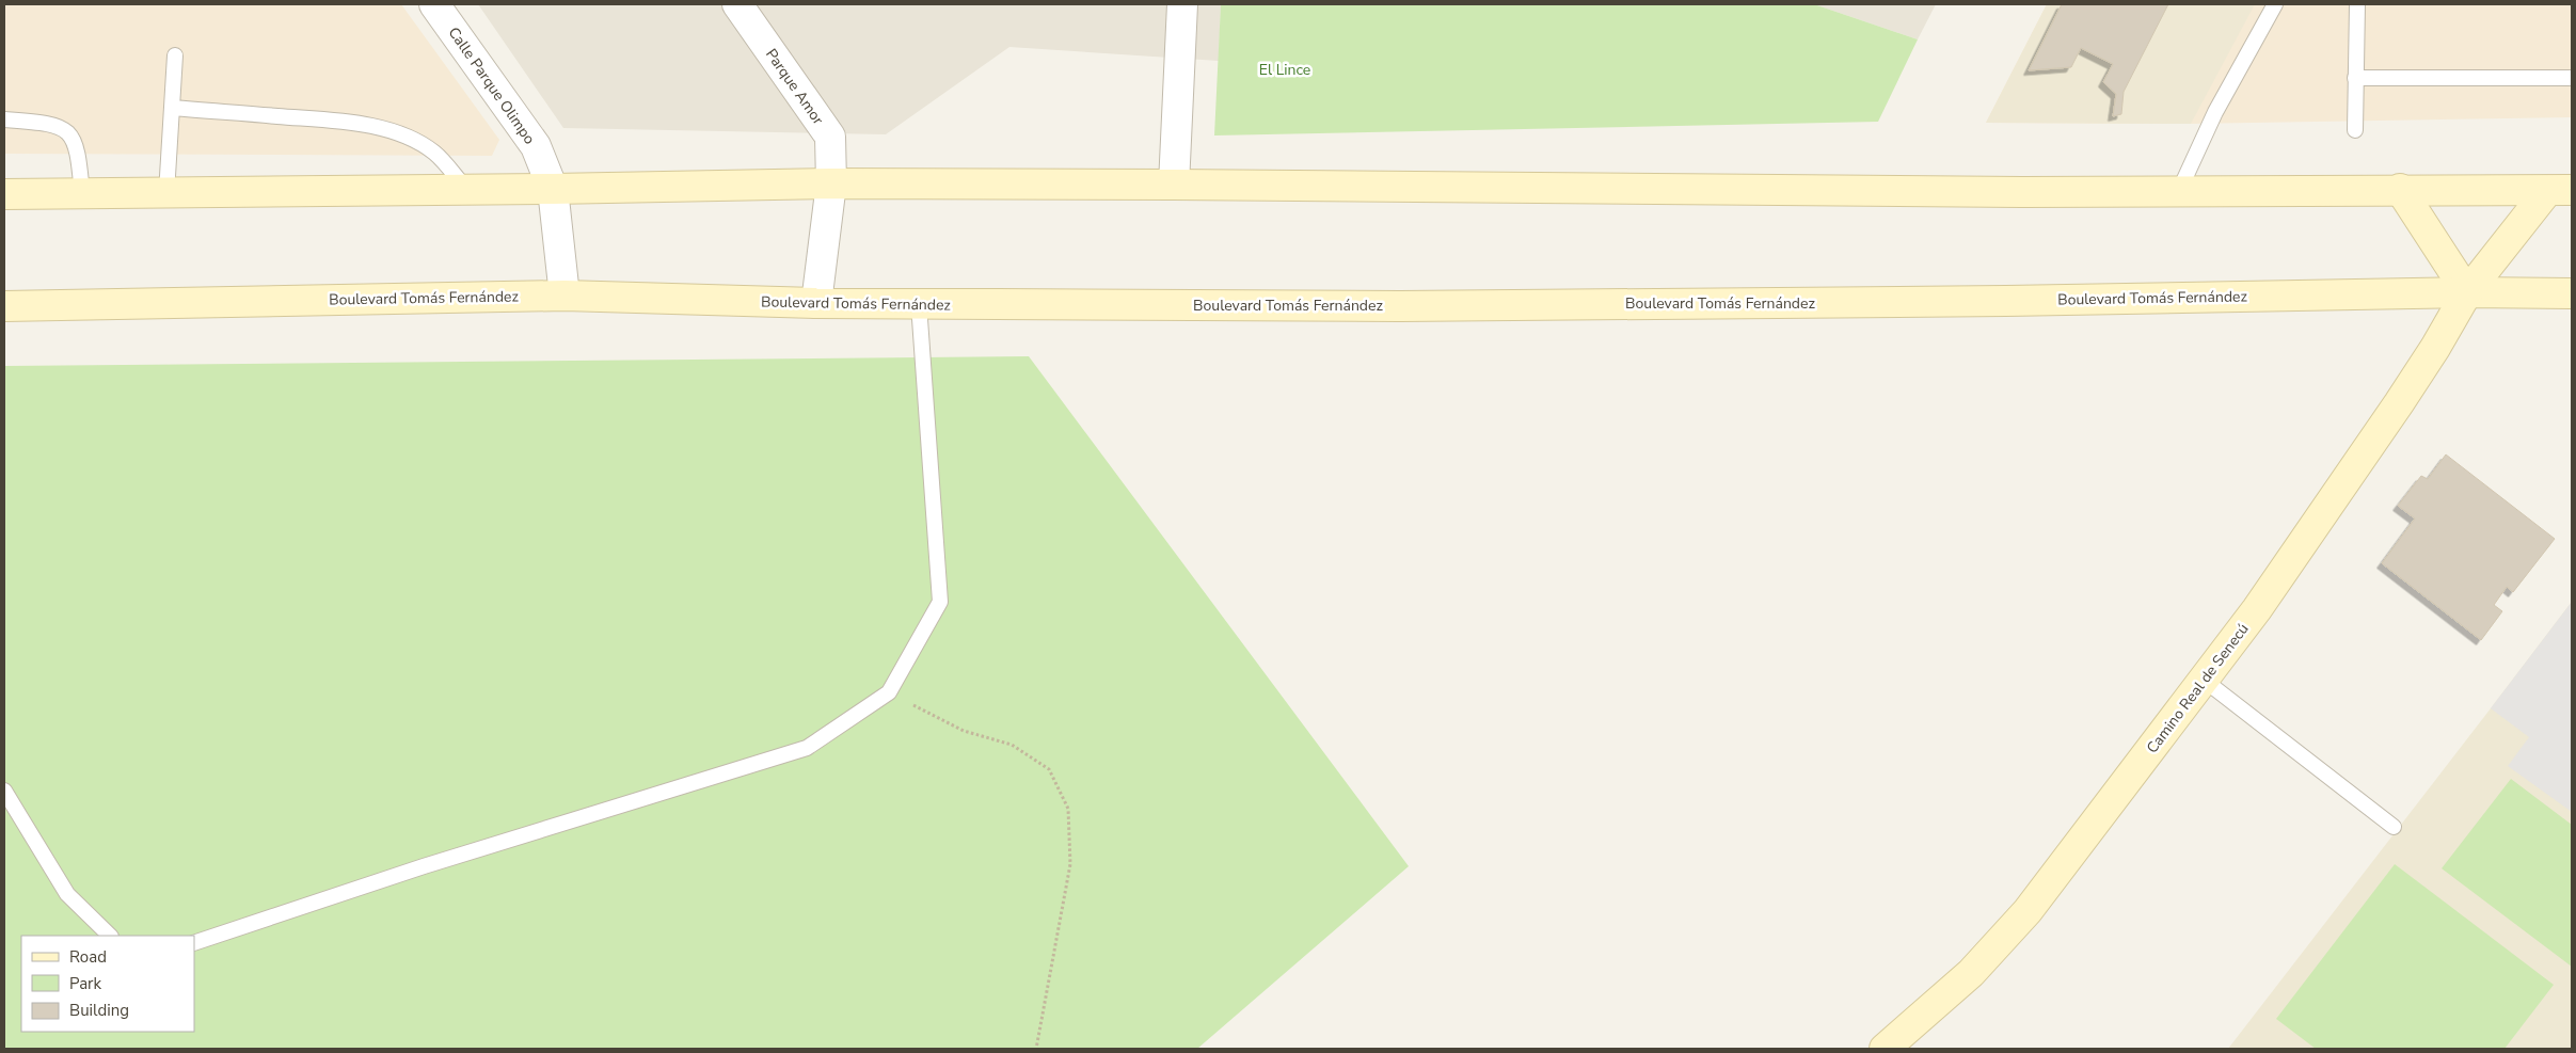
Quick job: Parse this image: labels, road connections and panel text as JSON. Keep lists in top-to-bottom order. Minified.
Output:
{"streets":{"main road":["Boulevard Tomás Fernández","Camino Real de Senecú"],"street":["Calle Parque Olimpo","Parque Amor"]},"crossings":[["Calle Parque Olimpo","Boulevard Tomás Fernández"],["Parque Amor","Boulevard Tomás Fernández"],["Boulevard Tomás Fernández","Camino Real de Senecú"]],"parks":["El Lince"],"legend":["Road","Park","Building"]}
